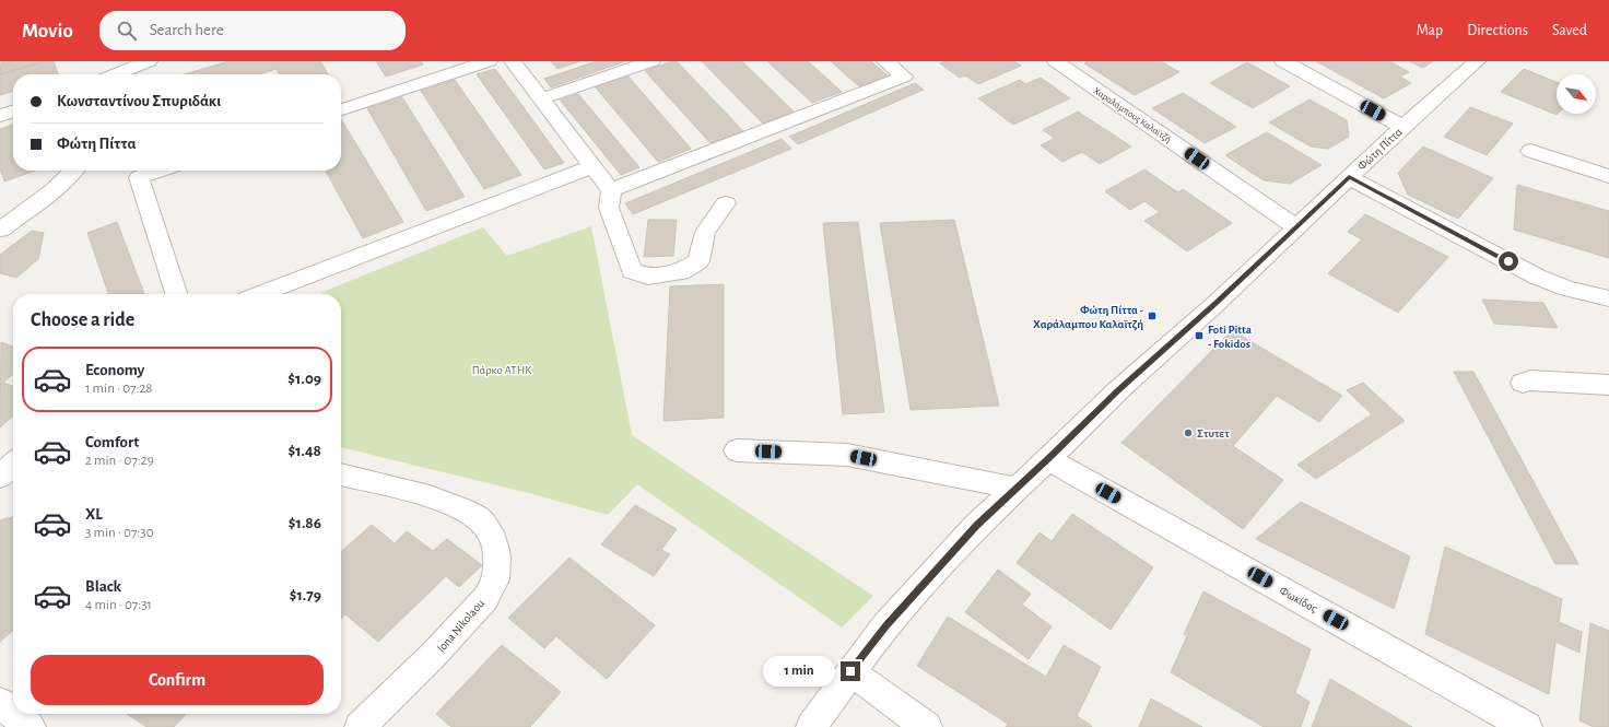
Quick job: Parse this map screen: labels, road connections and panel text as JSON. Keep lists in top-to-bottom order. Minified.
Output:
{"streets":{"street":["Χαραλάμπους Καλαϊτζή","Φώτη Πίττα","Φωκίδος","Iona Nikolaou"]},"crossings":[["Χαραλάμπους Καλαϊτζή","Φώτη Πίττα"],["Φώτη Πίττα","Φωκίδος"]],"parks":["Πάρκο ΑΤΗΚ"],"places":{"transit":["Φώτη Πίττα - Χαράλαμπου Καλαϊτζή","Foti Pitta - Fokidos"],"other":["Στυτετ"]},"north":"bottom right","page":{"header":"Movio","search":"Search here","nav":["Map","Directions","Saved"],"banner":["Κωνσταντίνου Σπυριδάκι","Φώτη Πίττα"],"heading":"Choose a ride","list":[{"name":"Economy","note":"1 min · 07:28","value":"$1.09"},{"name":"Comfort","note":"2 min · 07:29","value":"$1.48"},{"name":"XL","note":"3 min · 07:30","value":"$1.86"},{"name":"Black","note":"4 min · 07:31","value":"$1.79"}],"buttons":"Confirm","bubble":"1 min"}}
